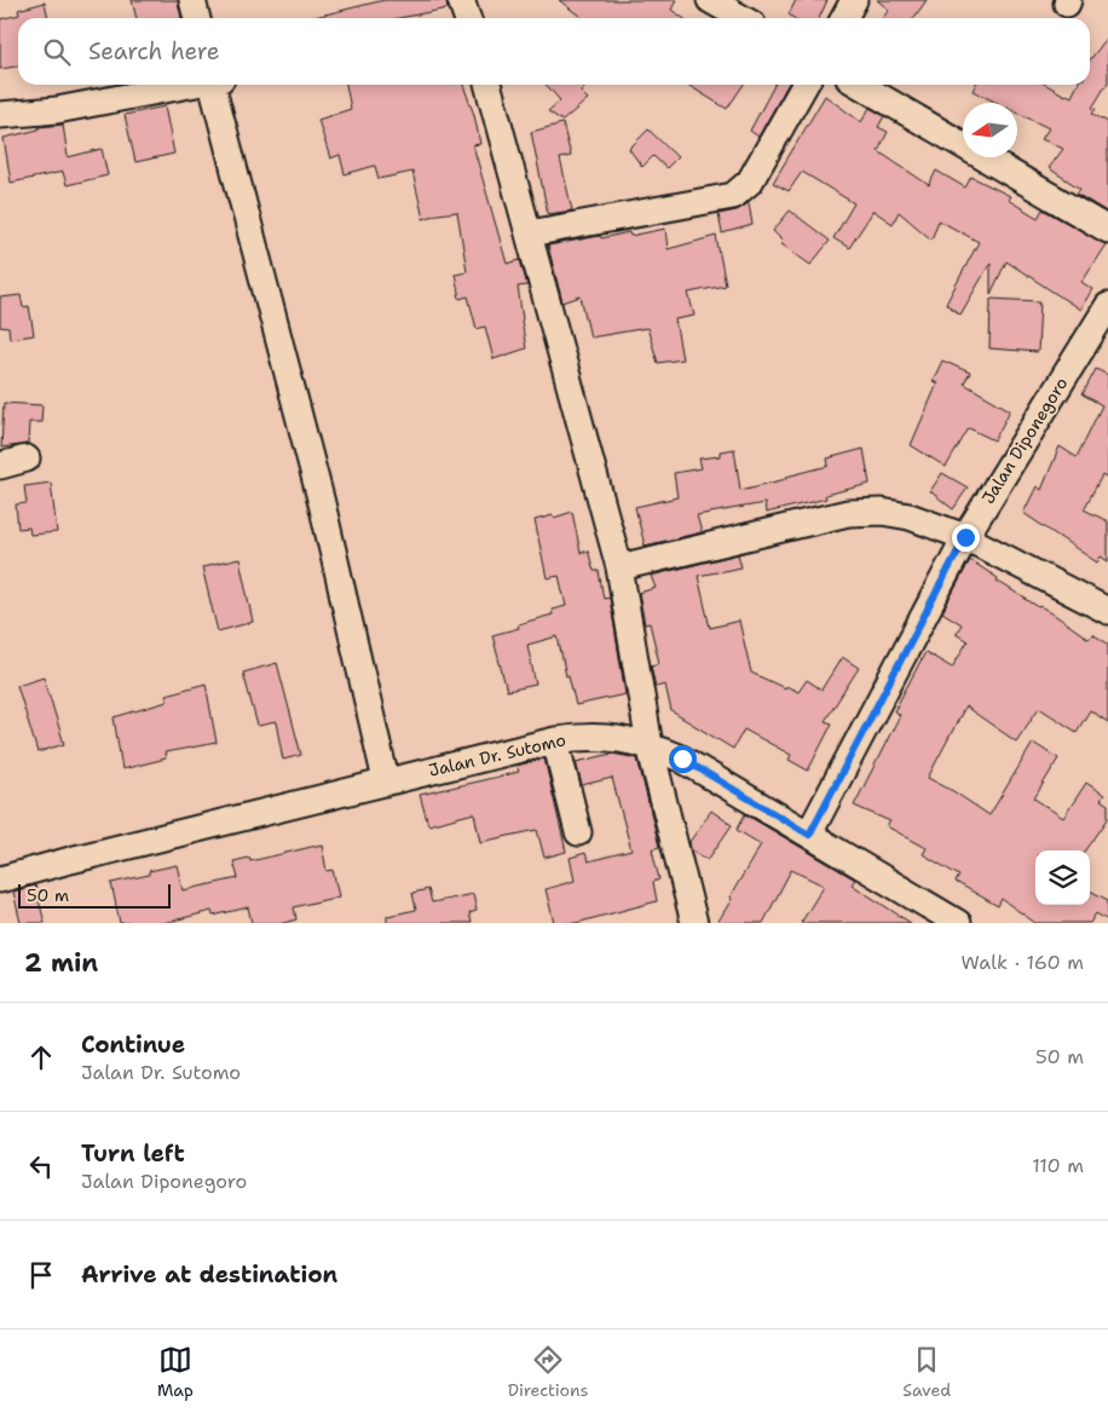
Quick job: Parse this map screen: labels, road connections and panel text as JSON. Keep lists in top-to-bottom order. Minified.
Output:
{"streets":{"street":["Jalan Diponegoro","Jalan Dr. Sutomo"]},"crossings":[["Jalan Diponegoro","Jalan Dr. Sutomo"]],"scale_bar":"50 m","north":"left","page":{"search":"Search here","scale":"50 m","heading":["2 min","Walk · 160 m"],"list":[["Continue","Jalan Dr. Sutomo","50 m"],["Turn left","Jalan Diponegoro","110 m"],"Arrive at destination"],"nav":["Map","Directions","Saved"]}}
